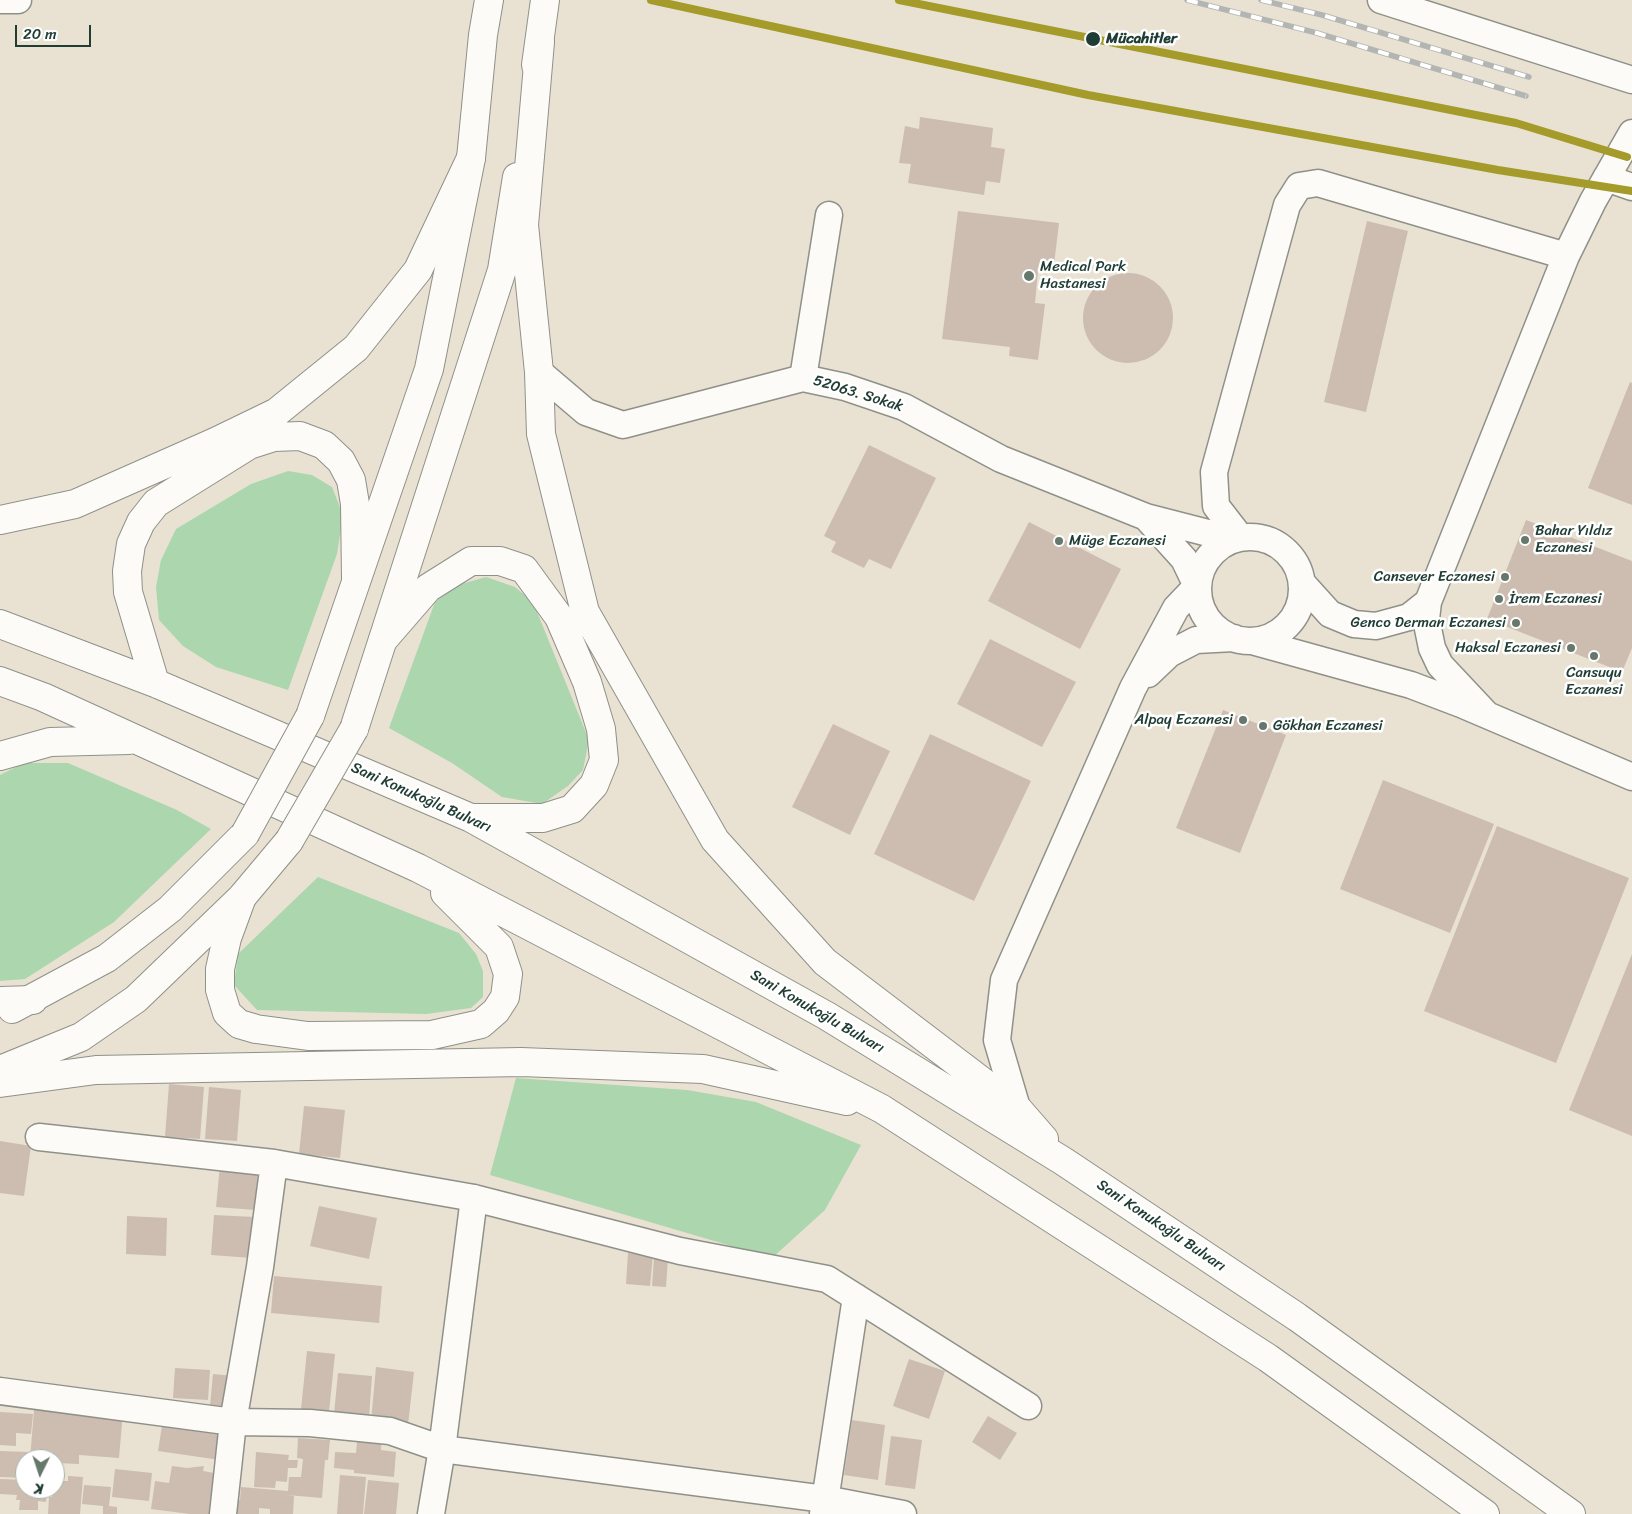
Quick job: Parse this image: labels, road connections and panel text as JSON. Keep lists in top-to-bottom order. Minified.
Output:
{"streets":{"main road":["Sani Konukoğlu Bulvarı"],"street":["52063. Sokak"]},"places":["Mücahitler","Medical Park Hastanesi","Bahar Yıldız Eczanesi","Müge Eczanesi","Cansever Eczanesi","İrem Eczanesi","Genco Derman Eczanesi","Haksal Eczanesi","Cansuyu Eczanesi","Alpay Eczanesi","Gökhan Eczanesi"],"scale_bar":"20 m","north":"bottom"}
